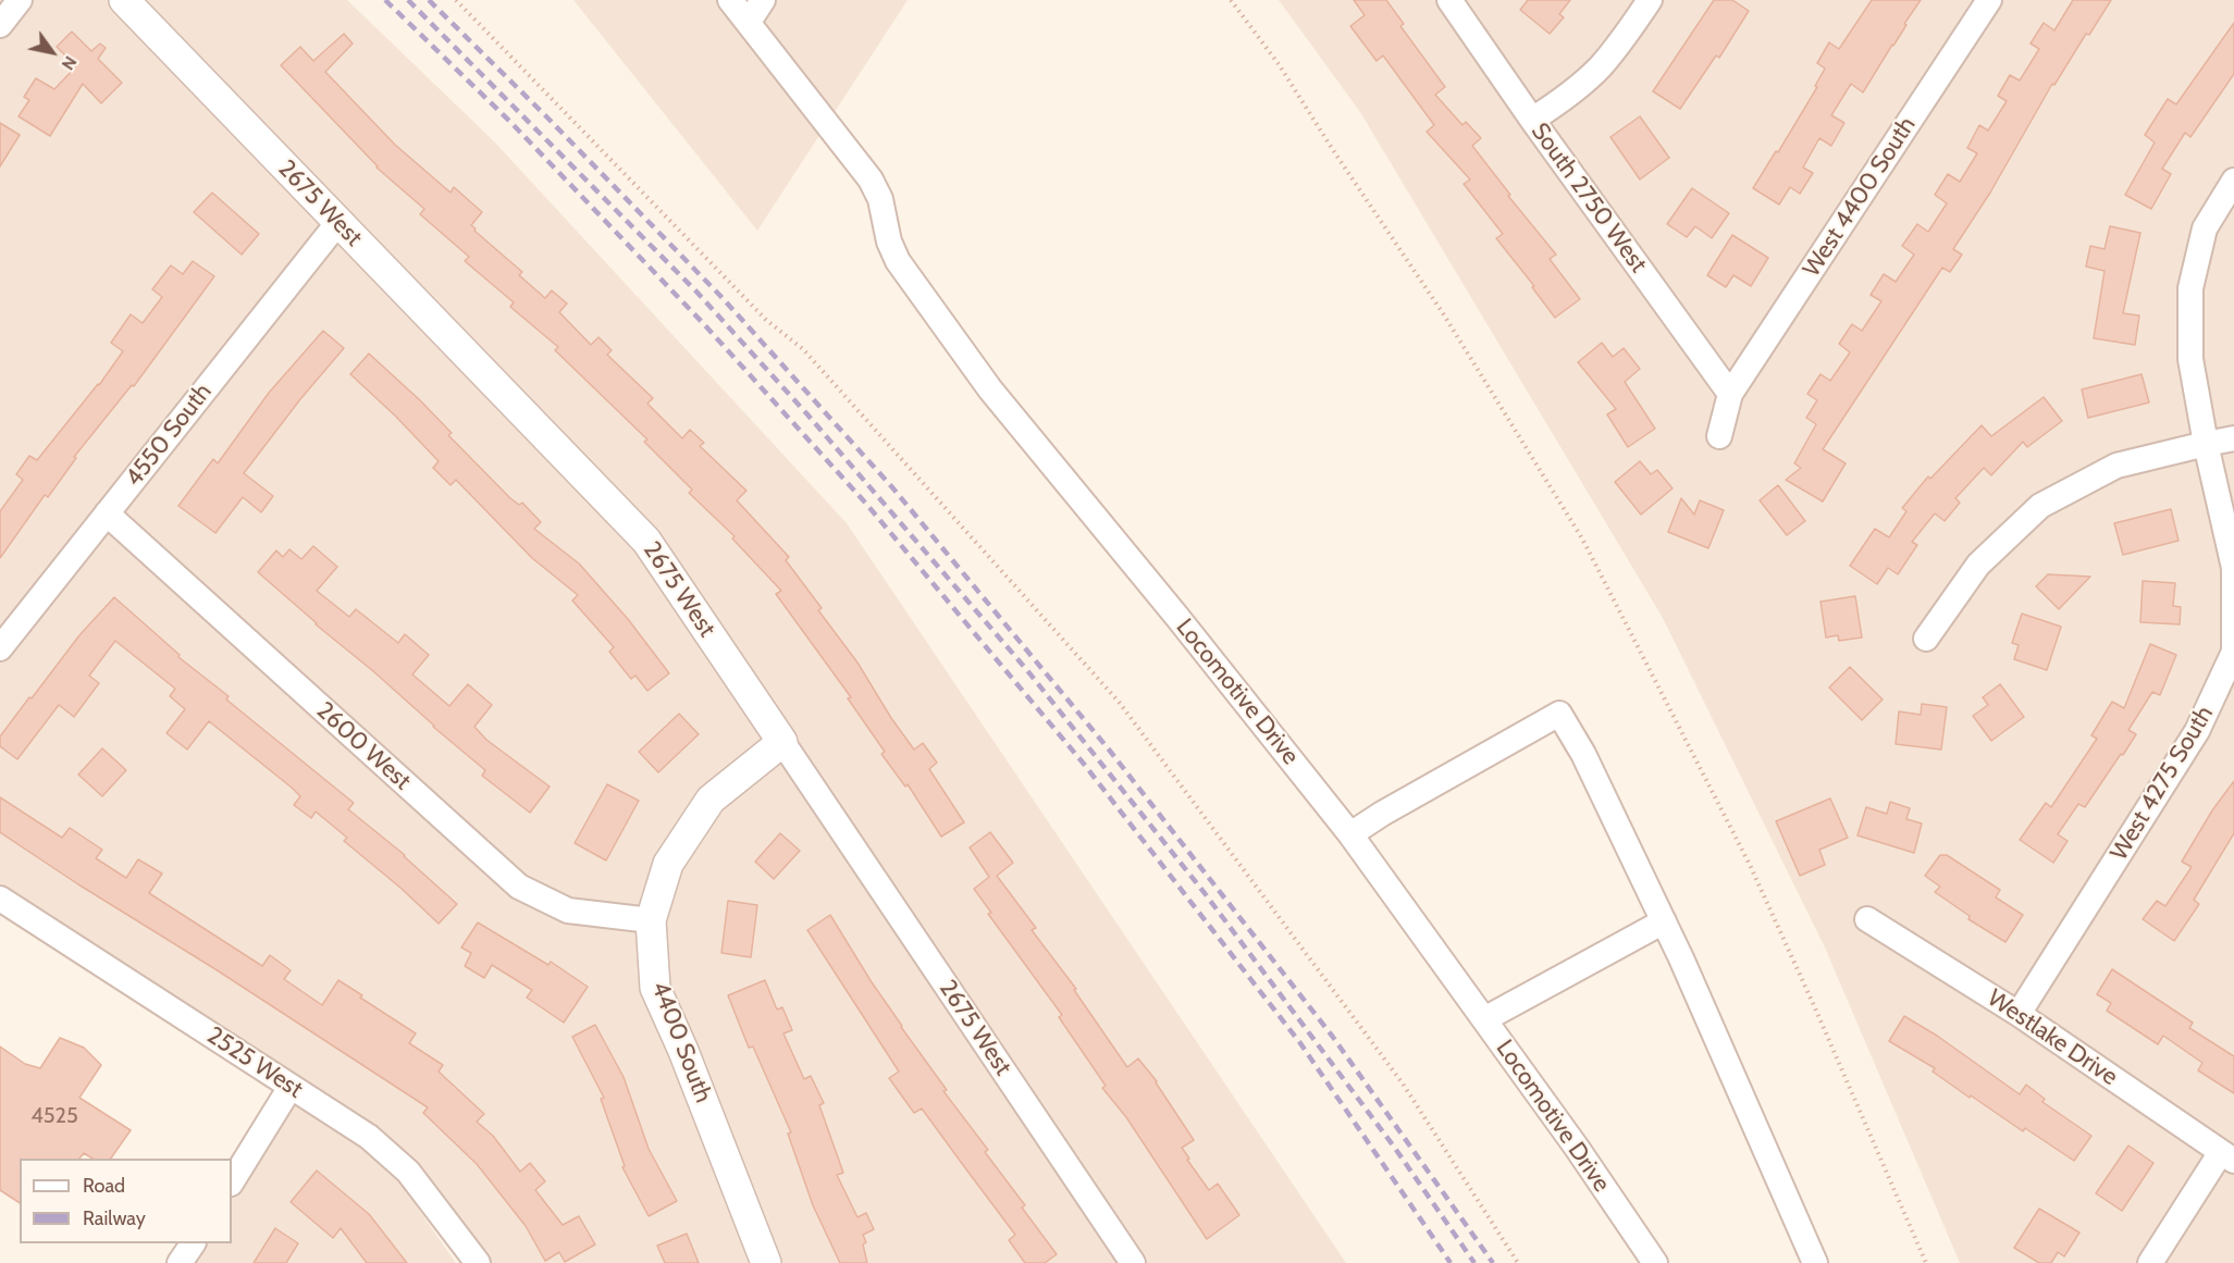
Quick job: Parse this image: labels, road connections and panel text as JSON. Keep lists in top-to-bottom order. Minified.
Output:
{"streets":{"street":["West 4400 South","South 2750 West","2675 West","4550 South","Locomotive Drive","2600 West","West 4275 South","Westlake Drive","4400 South","2525 West"]},"crossings":[["West 4400 South","South 2750 West"],["2675 West","4550 South"],["2675 West","4400 South"],["4550 South","2600 West"],["2600 West","4400 South"],["West 4275 South","Westlake Drive"]],"house_numbers":["4525"],"legend":["Road","Railway"],"north":"bottom right"}
